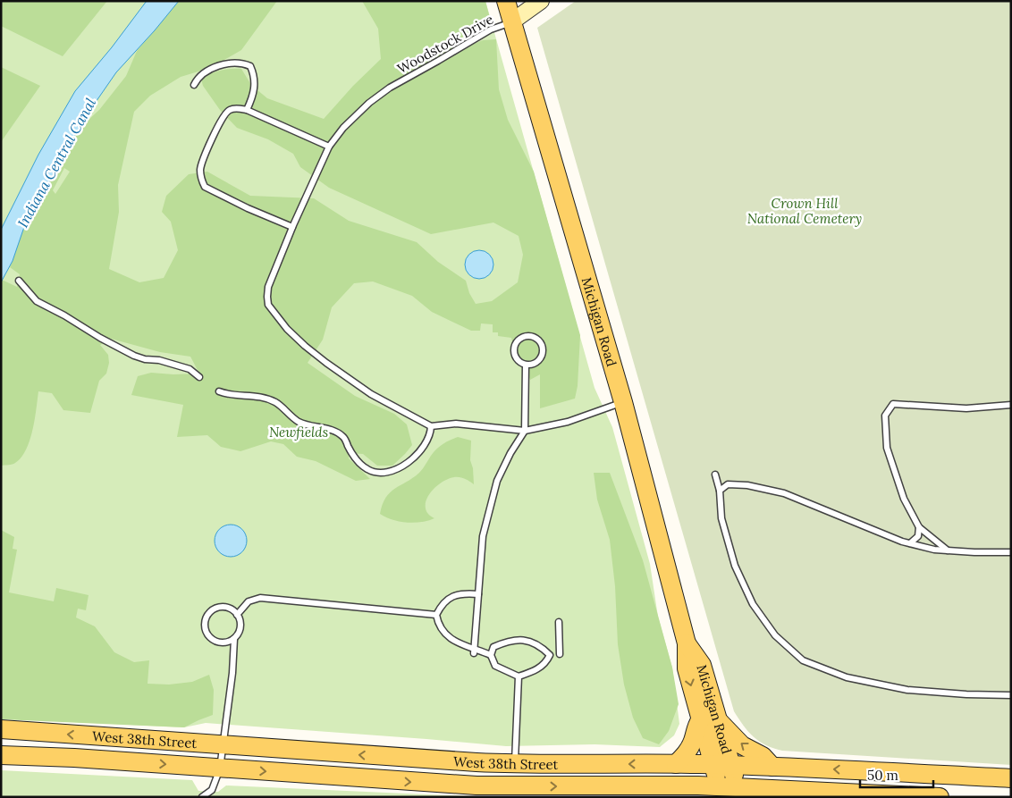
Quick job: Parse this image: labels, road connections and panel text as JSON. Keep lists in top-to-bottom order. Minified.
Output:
{"streets":{"main road":["Michigan Road","West 38th Street"],"lane":["Woodstock Drive"]},"crossings":[["Woodstock Drive","Michigan Road"],["Michigan Road","West 38th Street"]],"water":["Indiana Central Canal"],"parks":["Crown Hill National Cemetery","Newfields"],"scale_bar":"50 m"}
